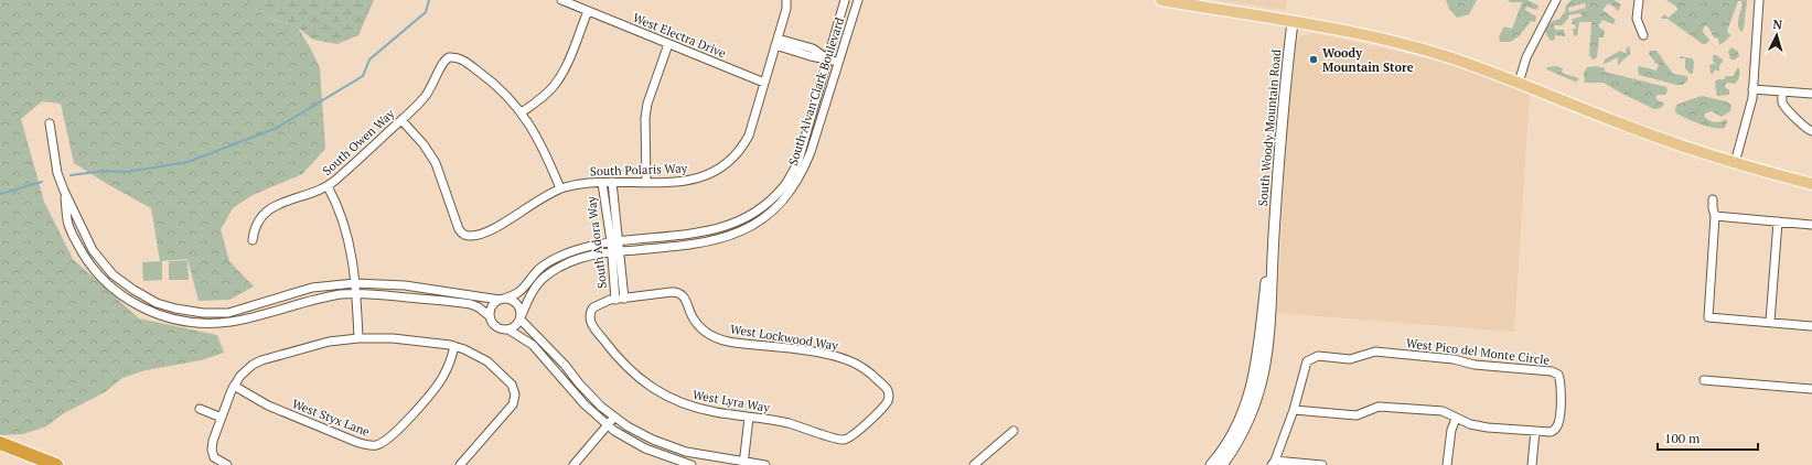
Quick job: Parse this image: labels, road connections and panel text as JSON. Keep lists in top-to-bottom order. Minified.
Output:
{"streets":{"street":["West Electra Drive","South Alvan Clark Boulevard","South Woody Mountain Road","South Owen Way","South Polaris Way","South Adora Way","West Lockwood Way","West Pico del Monte Circle","West Lyra Way","West Styx Lane"]},"crossings":[["West Electra Drive","South Polaris Way"],["South Alvan Clark Boulevard","South Adora Way"],["South Owen Way","South Polaris Way"],["South Polaris Way","South Adora Way"],["South Adora Way","West Lockwood Way"],["South Adora Way","West Lyra Way"],["West Lockwood Way","West Lyra Way"]],"places":["Woody Mountain Store"],"scale_bar":"100 m","north":"top"}
